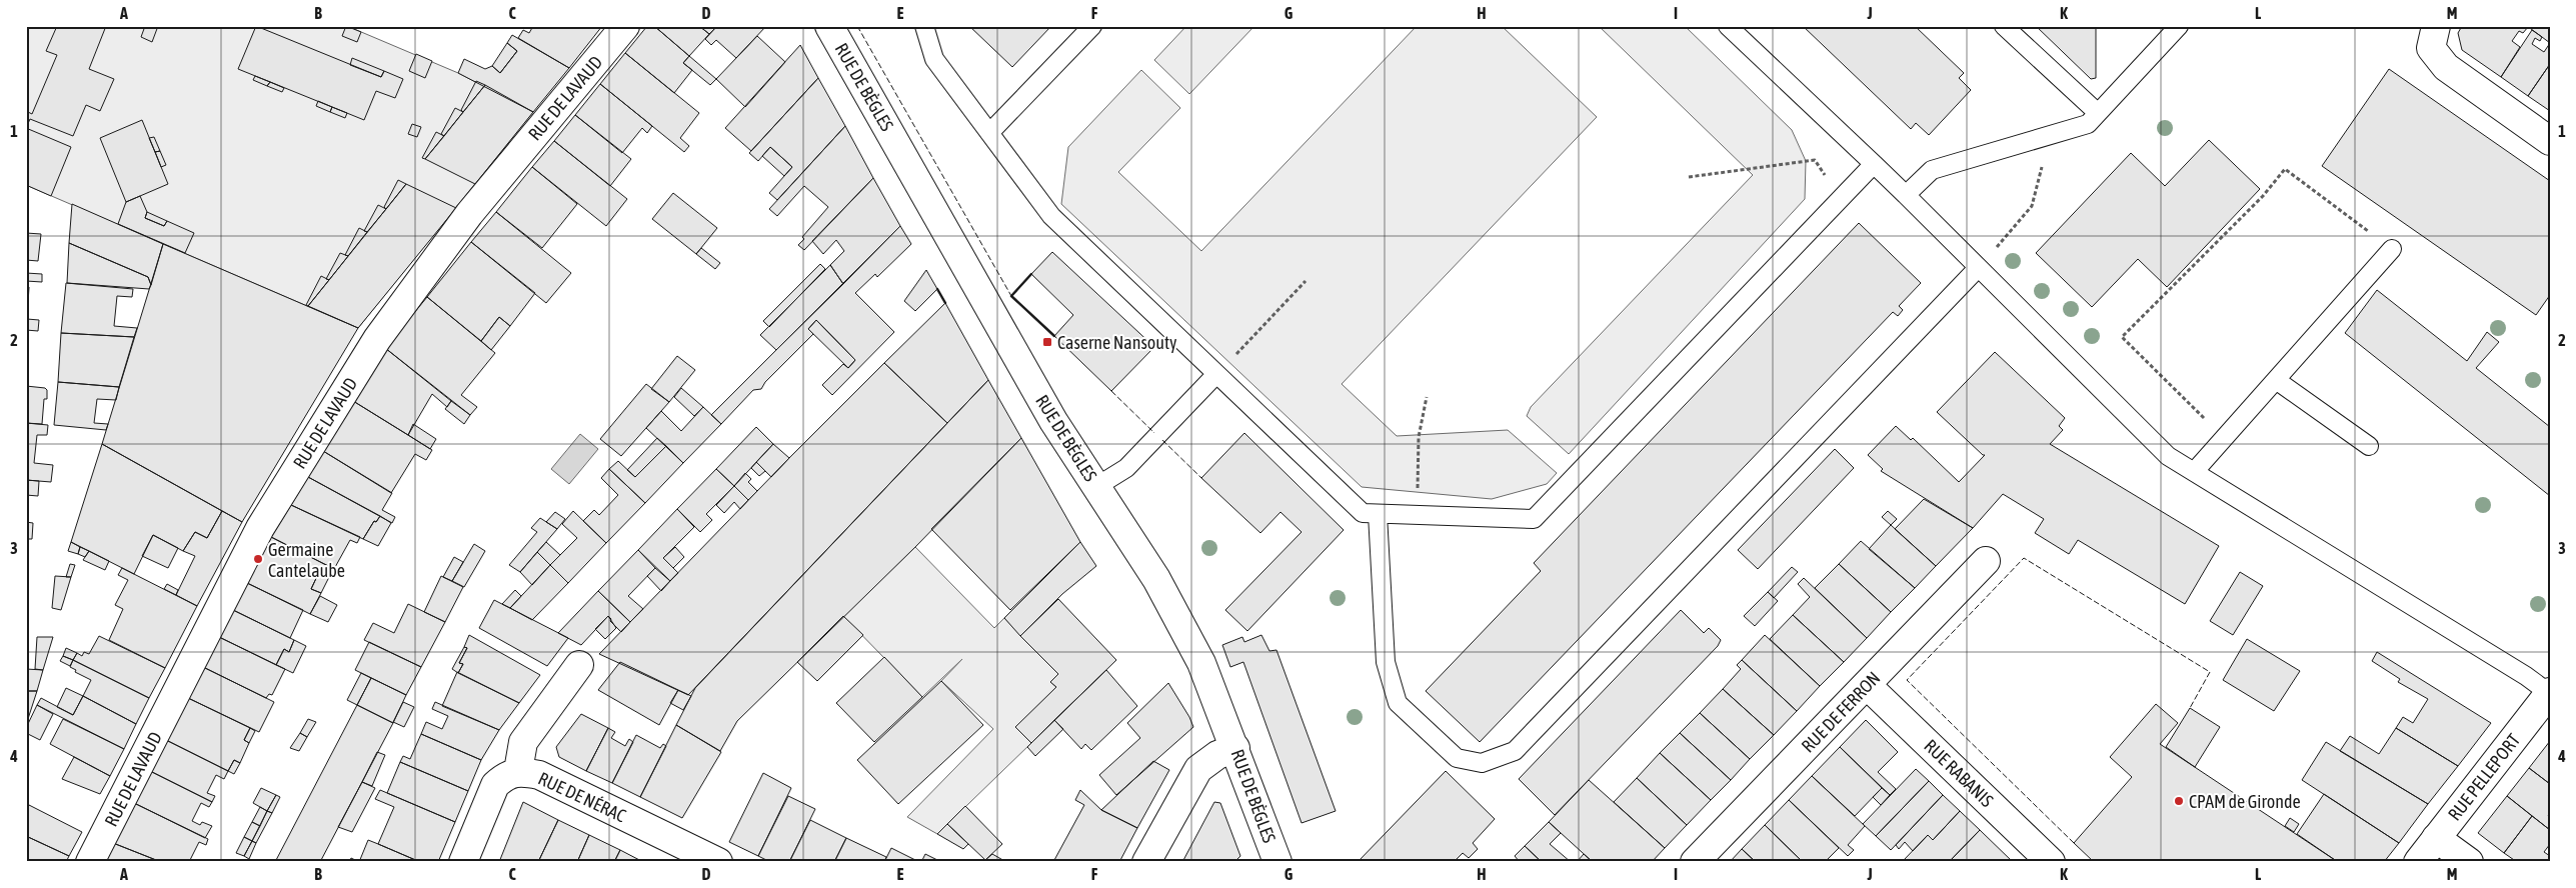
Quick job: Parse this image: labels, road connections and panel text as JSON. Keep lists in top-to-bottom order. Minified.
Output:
{"streets":{"street":["RUE DE BÈGLES","RUE DE LAVAUD","RUE DE FERRON","RUE RABANIS","RUE PELLEPORT","RUE DE NÉRAC"]},"crossings":[["RUE DE FERRON","RUE RABANIS"]],"places":{"transit":["Caserne Nansouty"],"other":["Germaine Cantelaube","CPAM de Gironde"]},"grid":{"columns":["A","B","C","D","E","F","G","H","I","J","K","L","M"],"rows":["1","2","3","4"]}}
